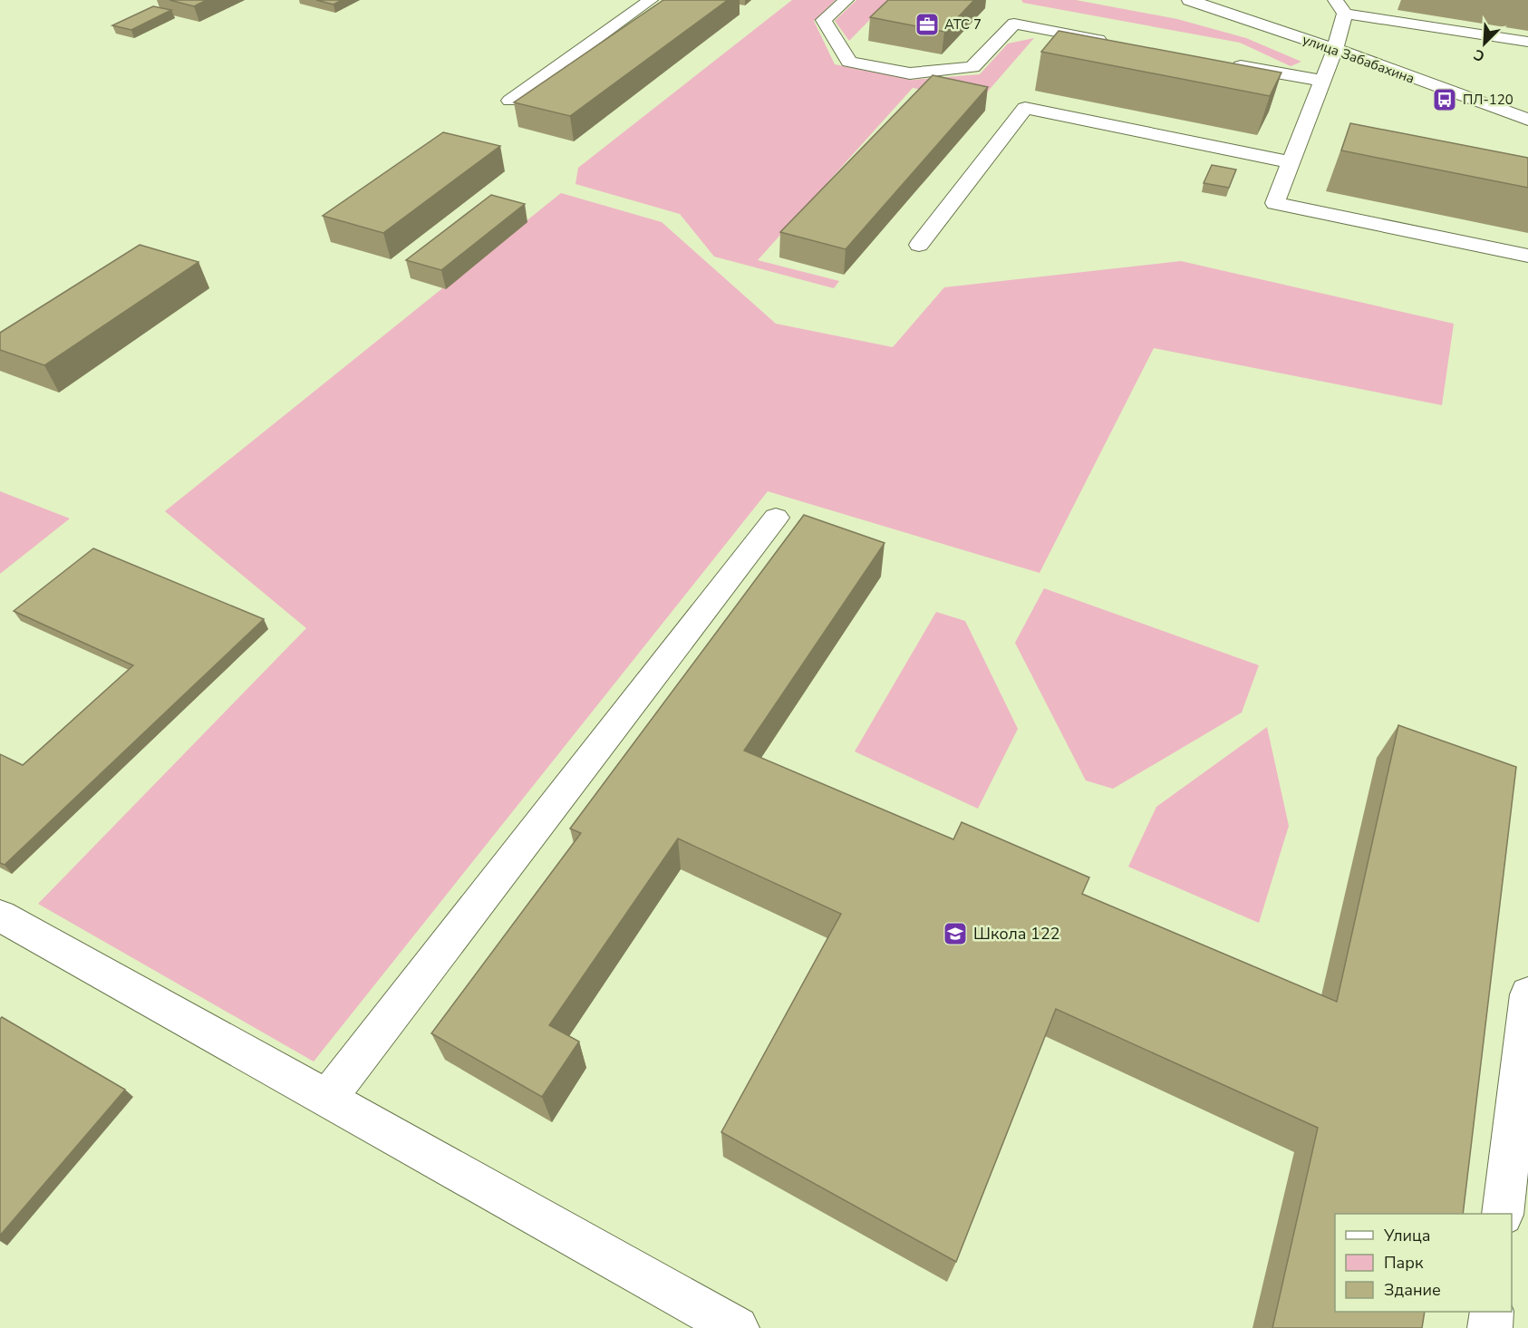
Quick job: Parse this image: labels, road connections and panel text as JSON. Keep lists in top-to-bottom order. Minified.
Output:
{"streets":{"street":["улица Забабахина"]},"places":{"office":["АТС 7"],"bus stop":["ПЛ-120"],"school or university":["Школа 122"]},"legend":["Улица","Парк","Здание"],"north":"bottom left"}
